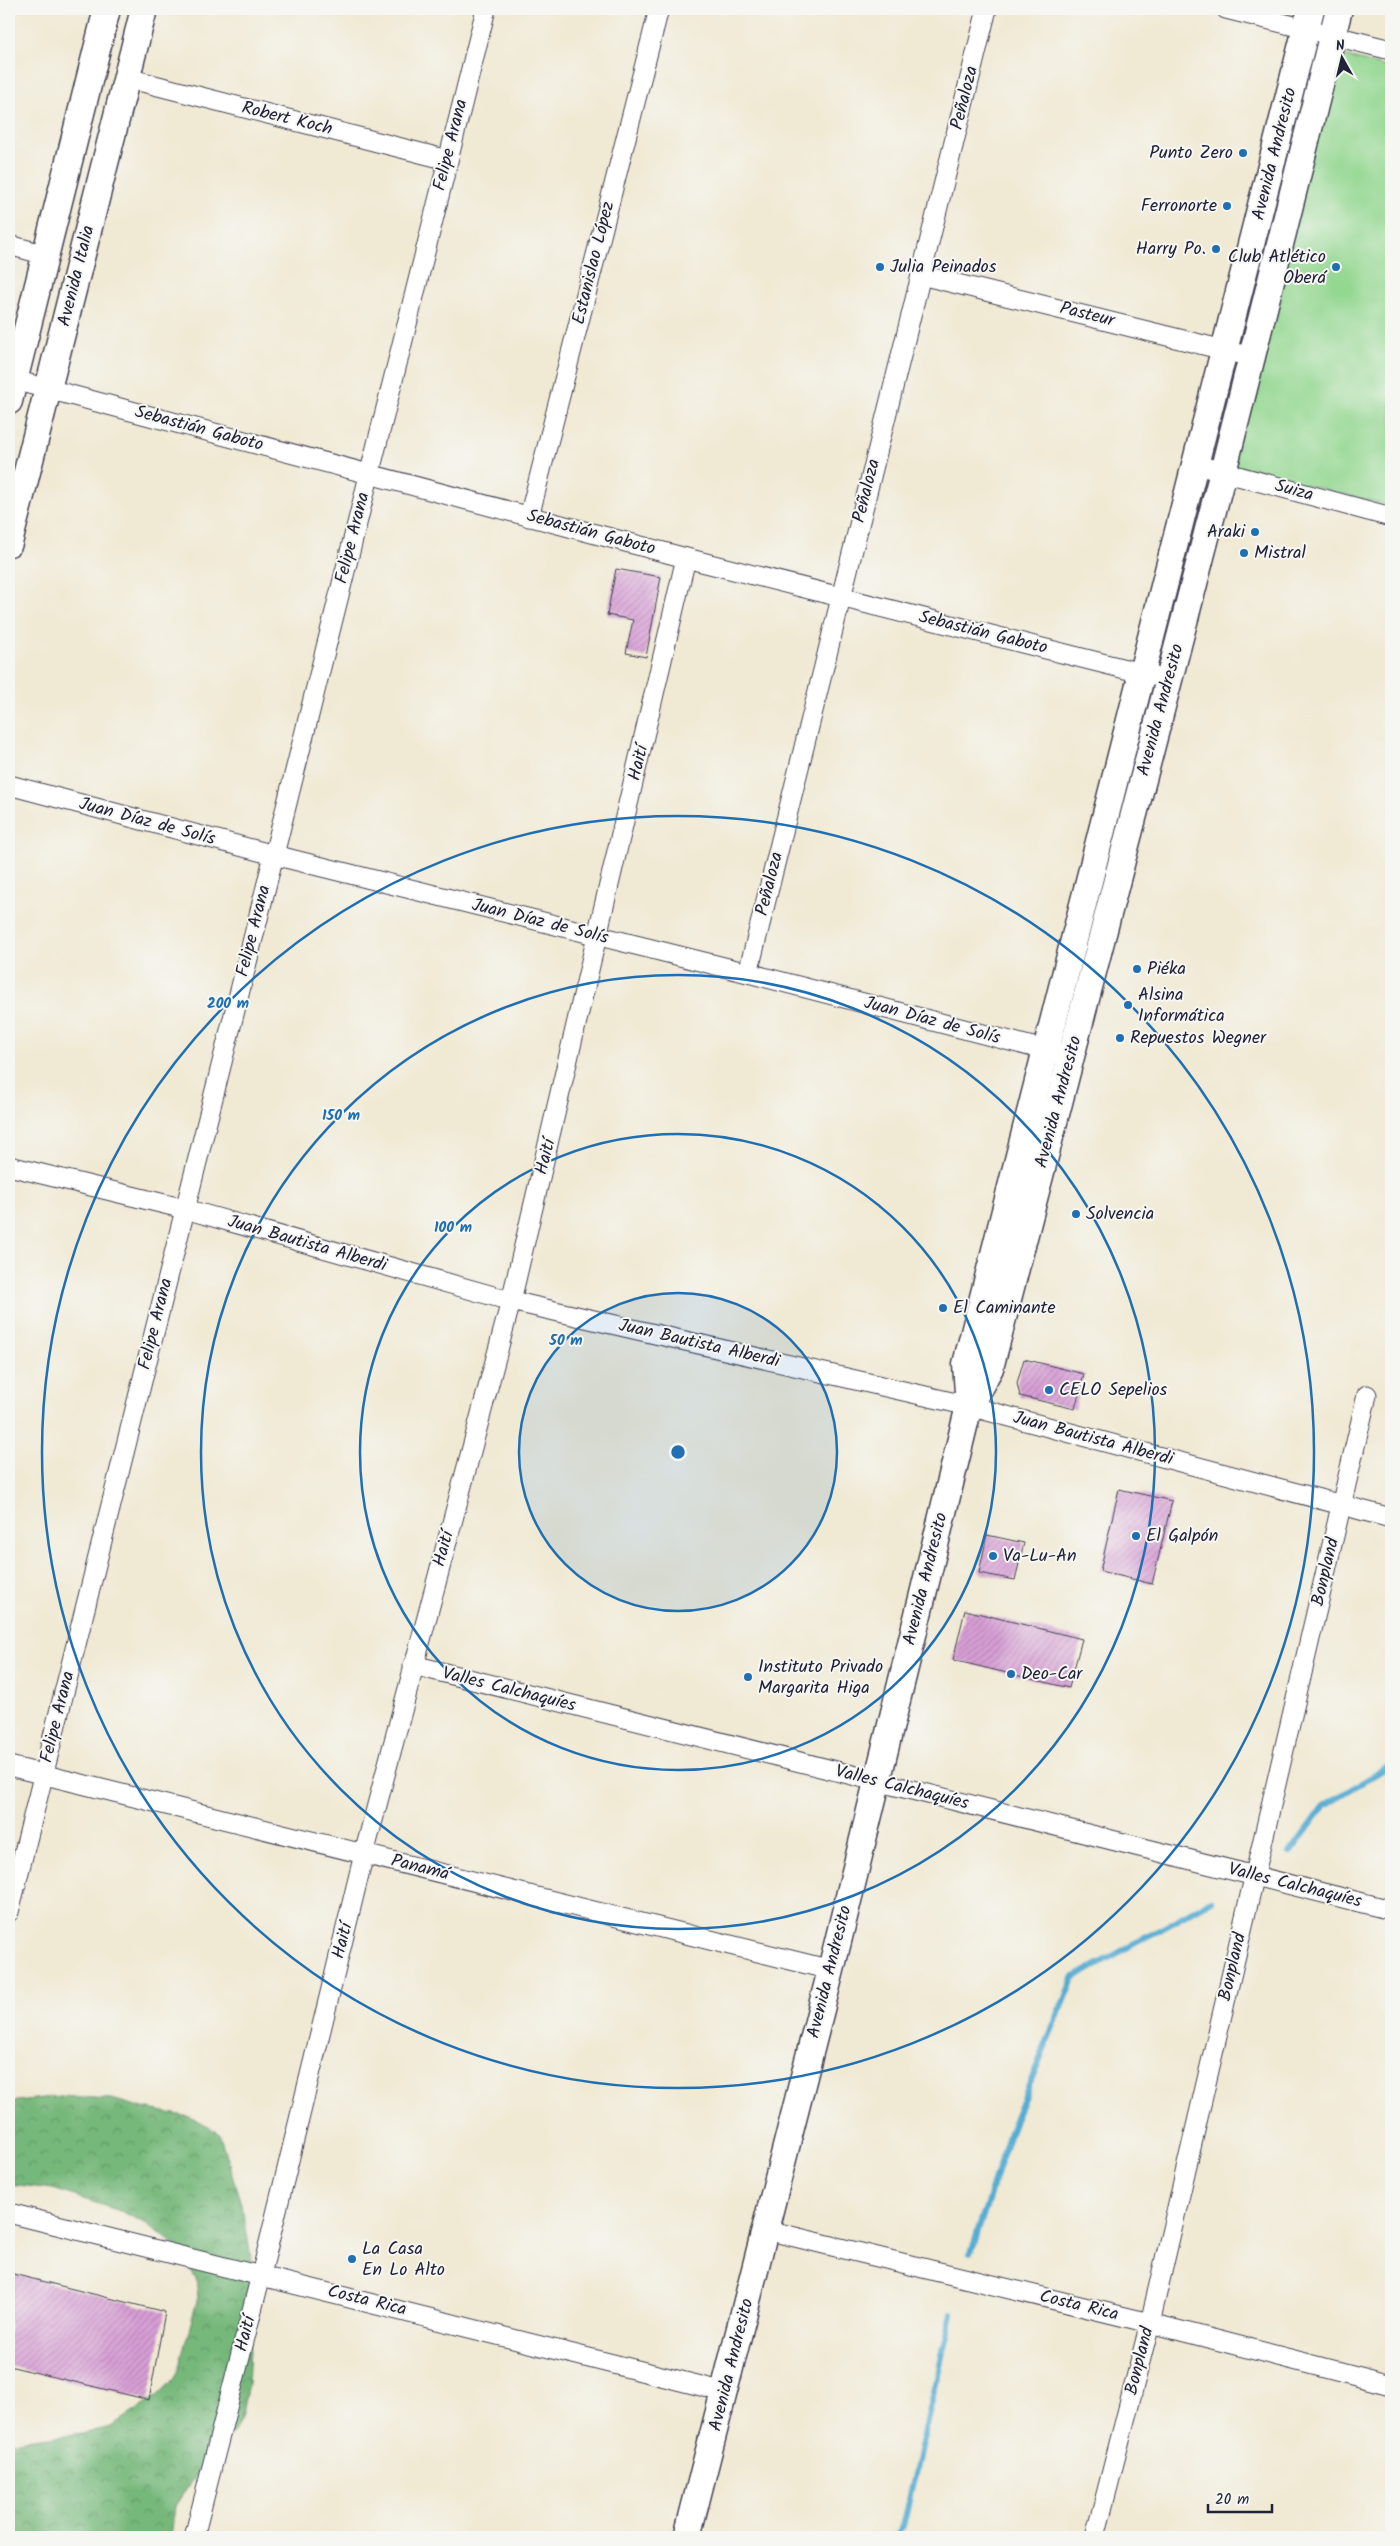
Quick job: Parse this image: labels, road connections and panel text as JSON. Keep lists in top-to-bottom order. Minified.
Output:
{"streets":{"main road":["Avenida Andresito","Avenida Italia"],"street":["Peñaloza","Robert Koch","Felipe Arana","Estanislao López","Pasteur","Sebastián Gaboto","Suiza","Haití","Juan Díaz de Solís","Juan Bautista Alberdi","Bonpland","Valles Calchaquíes","Panamá","Costa Rica"]},"crossings":[["Peñaloza","Pasteur"],["Peñaloza","Sebastián Gaboto"],["Peñaloza","Juan Díaz de Solís"],["Robert Koch","Felipe Arana"],["Robert Koch","Avenida Italia"],["Felipe Arana","Sebastián Gaboto"],["Felipe Arana","Juan Díaz de Solís"],["Felipe Arana","Juan Bautista Alberdi"],["Felipe Arana","Panamá"],["Avenida Andresito","Pasteur"],["Avenida Andresito","Sebastián Gaboto"],["Avenida Andresito","Suiza"],["Avenida Andresito","Juan Díaz de Solís"],["Avenida Andresito","Juan Bautista Alberdi"],["Avenida Andresito","Valles Calchaquíes"],["Avenida Andresito","Panamá"],["Avenida Andresito","Costa Rica"],["Estanislao López","Sebastián Gaboto"],["Avenida Italia","Sebastián Gaboto"],["Sebastián Gaboto","Haití"],["Haití","Juan Díaz de Solís"],["Haití","Juan Bautista Alberdi"],["Haití","Valles Calchaquíes"],["Haití","Panamá"],["Haití","Costa Rica"],["Juan Bautista Alberdi","Bonpland"],["Bonpland","Valles Calchaquíes"],["Bonpland","Costa Rica"]],"places":["Punto Zero","Ferronorte","Harry Po.","Julia Peinados","Club Atlético Oberá","Araki","Mistral","Piéka","Alsina Informática","Repuestos Wegner","Solvencia","El Caminante","CELO Sepelios","El Galpón","Va-Lu-An","Deo-Car","Instituto Privado Margarita Higa","La Casa En Lo Alto"],"scale_bar":"20 m","north":"top","rings":["200 m","150 m","100 m","50 m"]}
